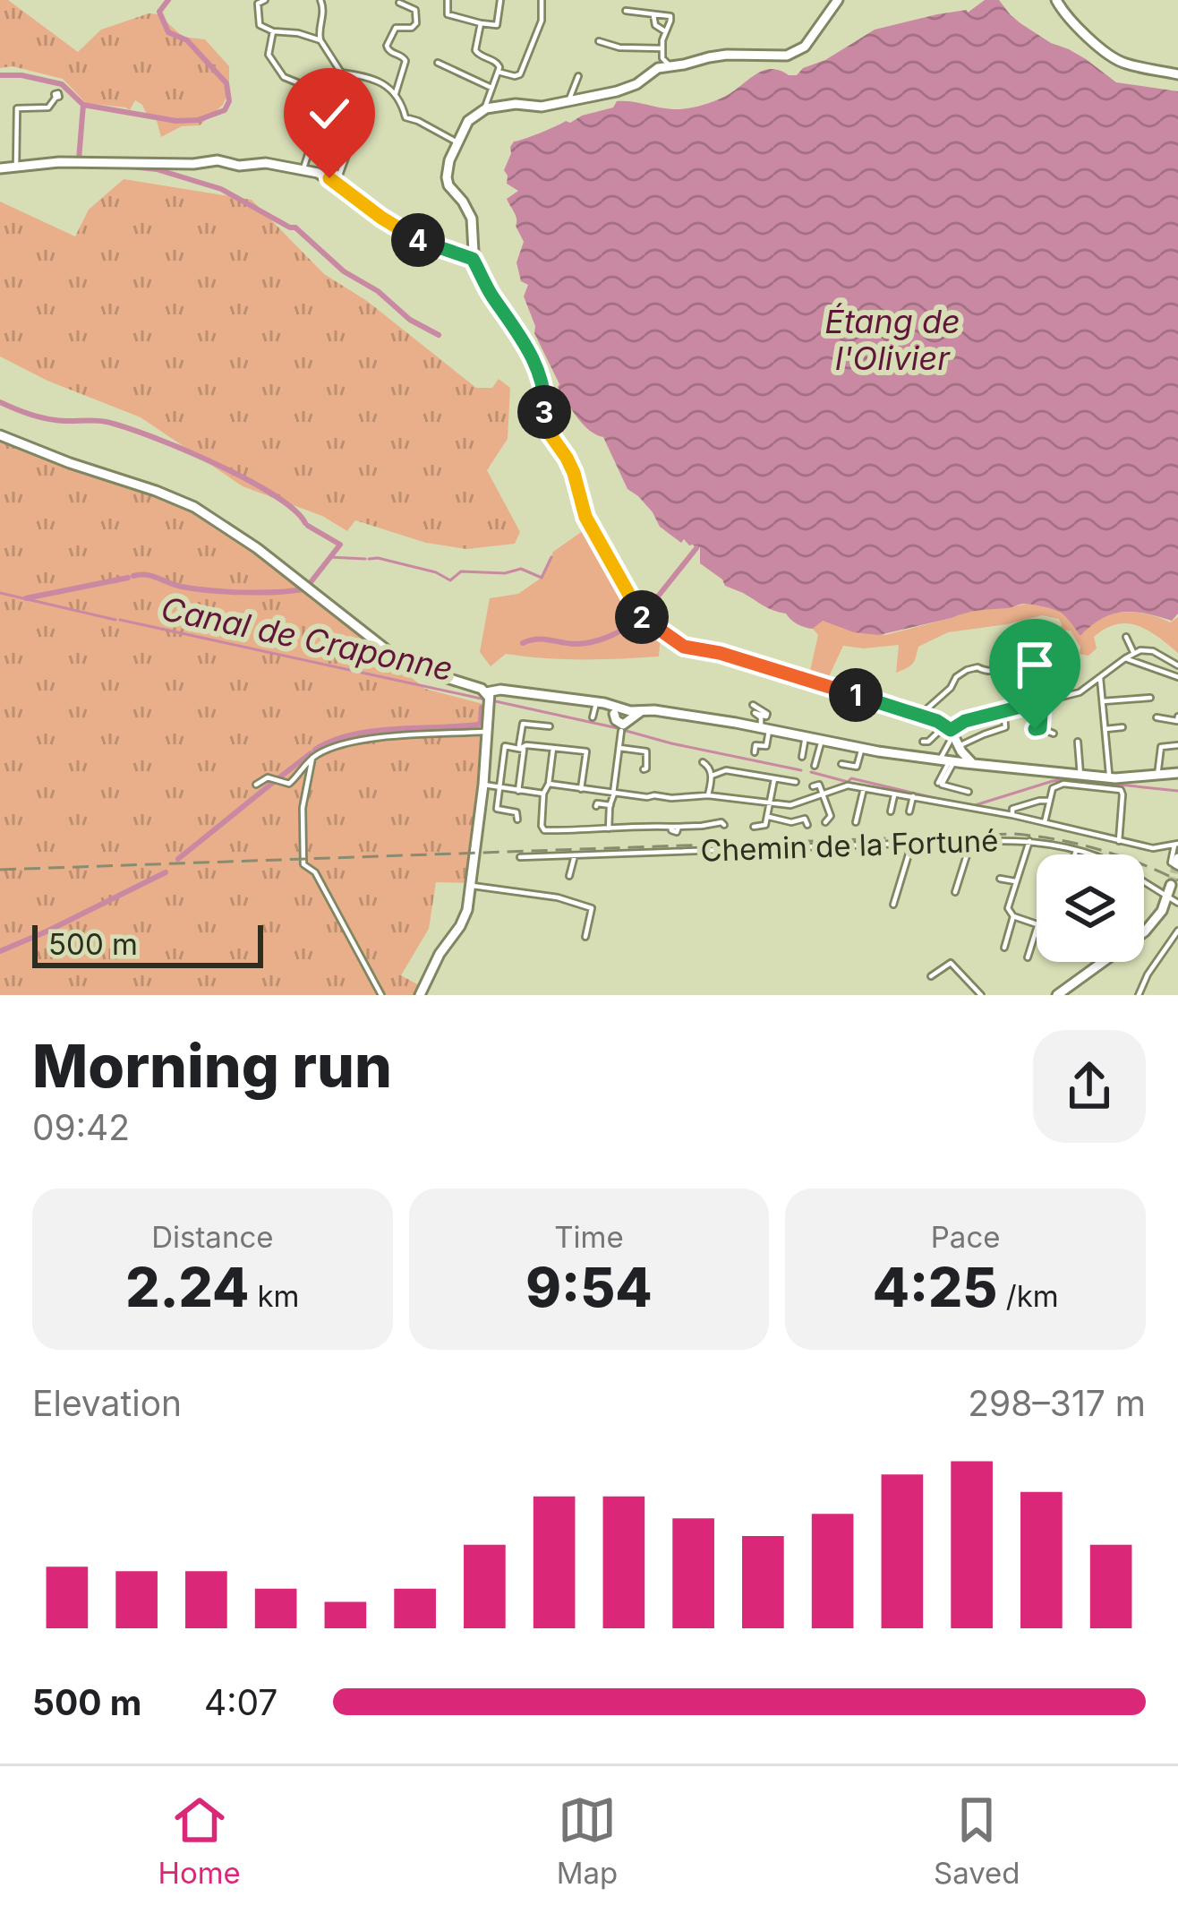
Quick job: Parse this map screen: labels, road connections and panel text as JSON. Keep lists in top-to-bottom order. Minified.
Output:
{"streets":{"street":["Chemin de la Fortuné"]},"water":["Étang de l'Olivier","Canal de Craponne"],"scale_bar":"500 m","page":{"pins":["4","3","2","1"],"scale":"500 m","heading":["Morning run","09:42"],"stats":[["Distance","2.24 km"],["Time","9:54"],["Pace","4:25 /km"]],"chart":["Elevation","298–317 m"],"list":[{"name":"500 m","note":"4:07"}],"tabs":["Home","Map","Saved"]}}
